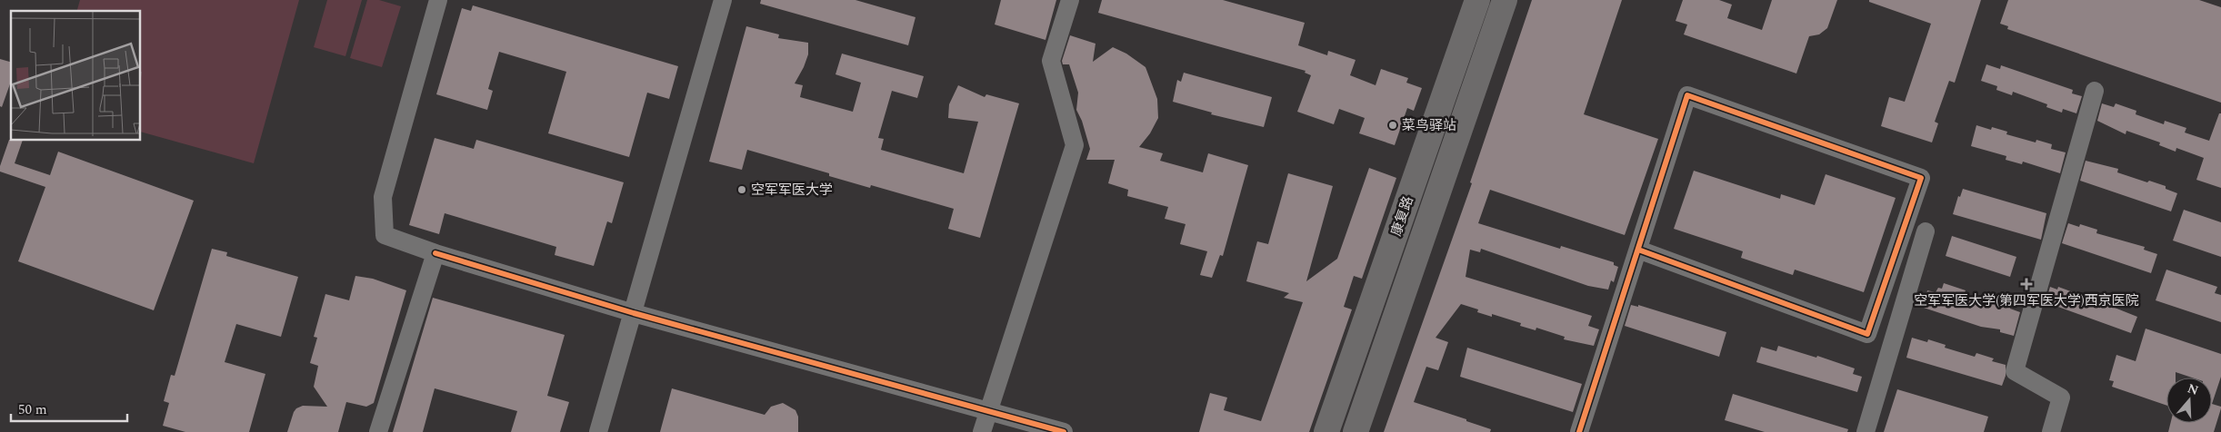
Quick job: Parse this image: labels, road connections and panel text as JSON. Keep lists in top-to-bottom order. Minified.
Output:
{"streets":{"main road":["康复路"]},"places":{"other":["菜鸟驿站","空军军医大学"],"health":["空军军医大学(第四军医大学)西京医院"]},"scale_bar":"50 m","north":"top"}
